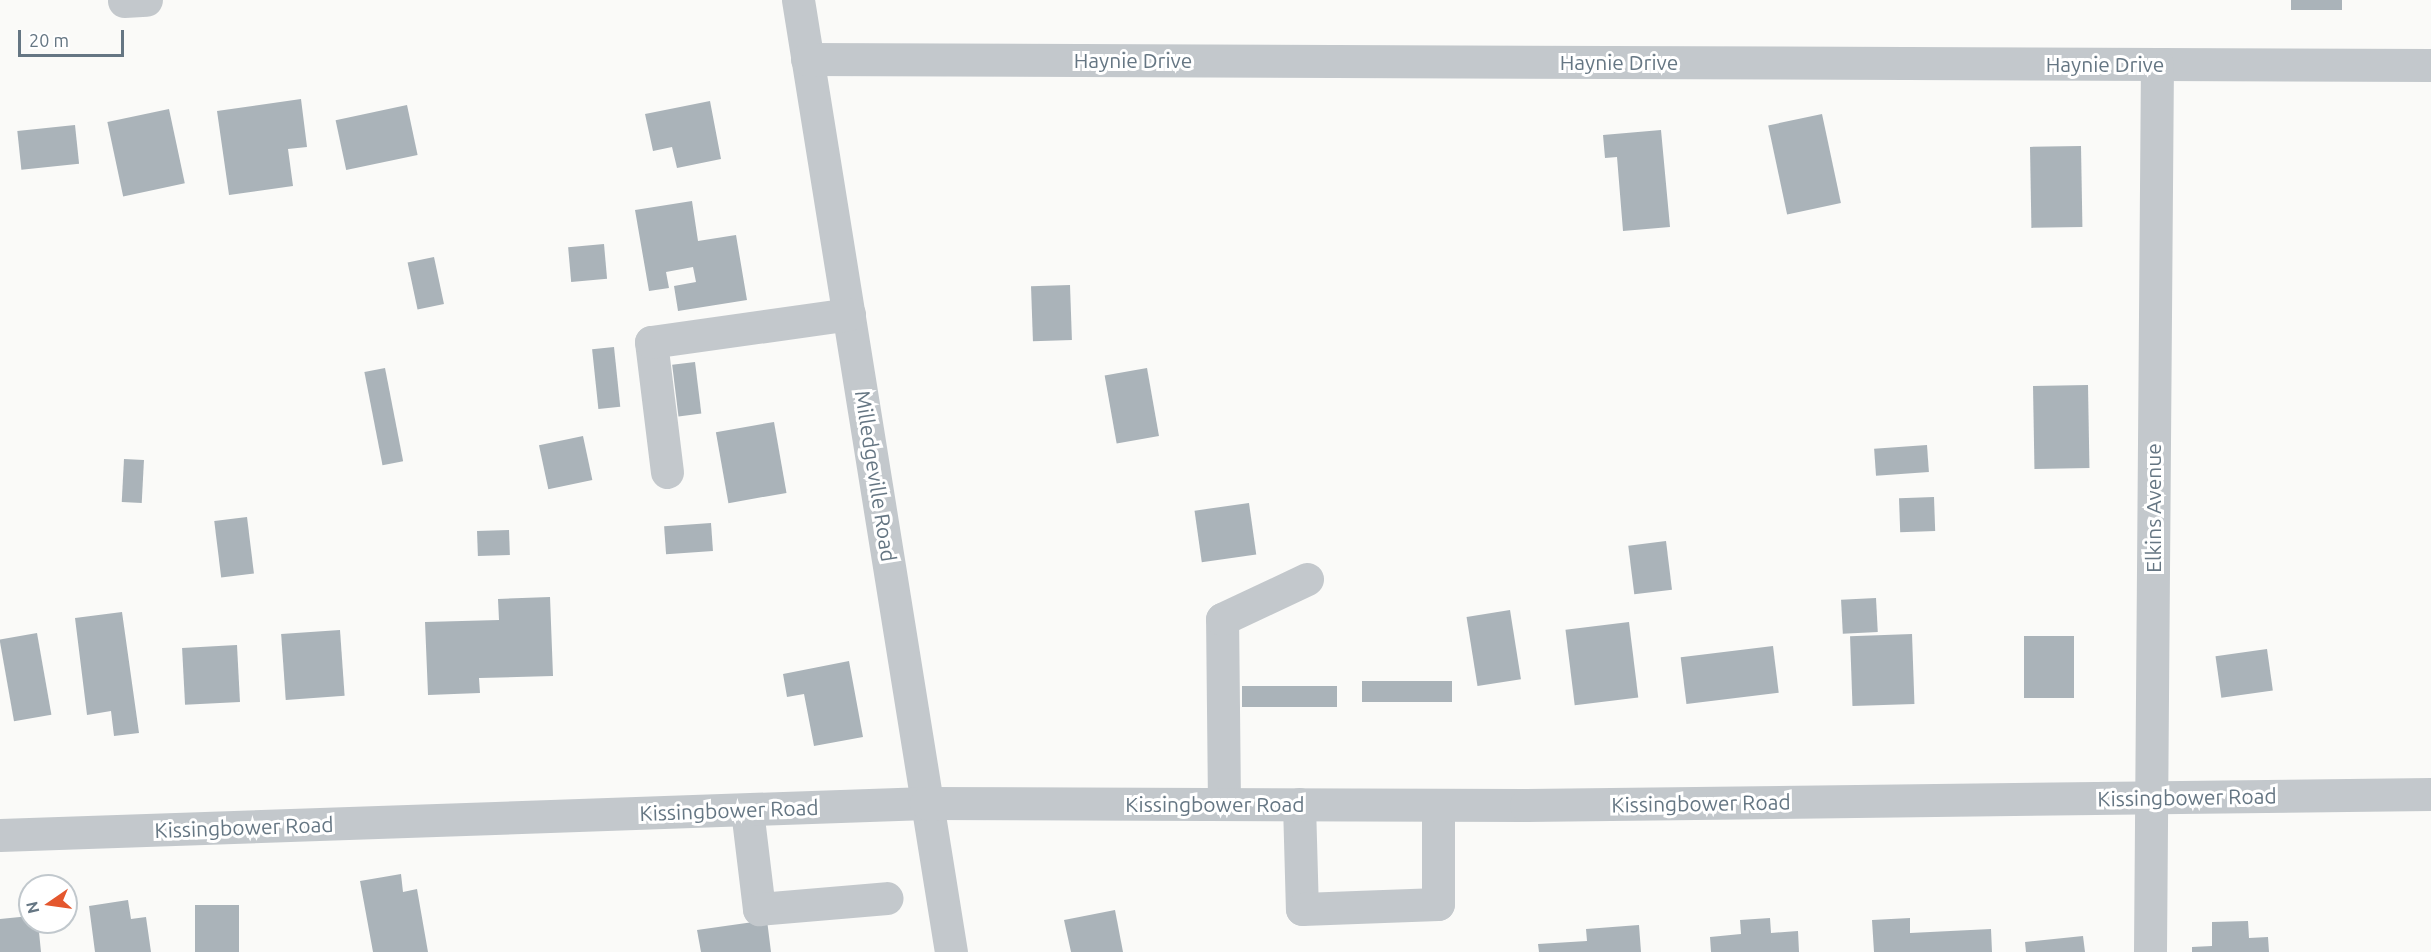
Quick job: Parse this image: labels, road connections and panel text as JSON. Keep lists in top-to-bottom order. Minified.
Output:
{"streets":{"street":["Haynie Drive","Milledgeville Road","Elkins Avenue","Kissingbower Road"]},"crossings":[["Haynie Drive","Milledgeville Road"],["Haynie Drive","Elkins Avenue"],["Milledgeville Road","Kissingbower Road"],["Elkins Avenue","Kissingbower Road"]],"scale_bar":"20 m","north":"left"}
